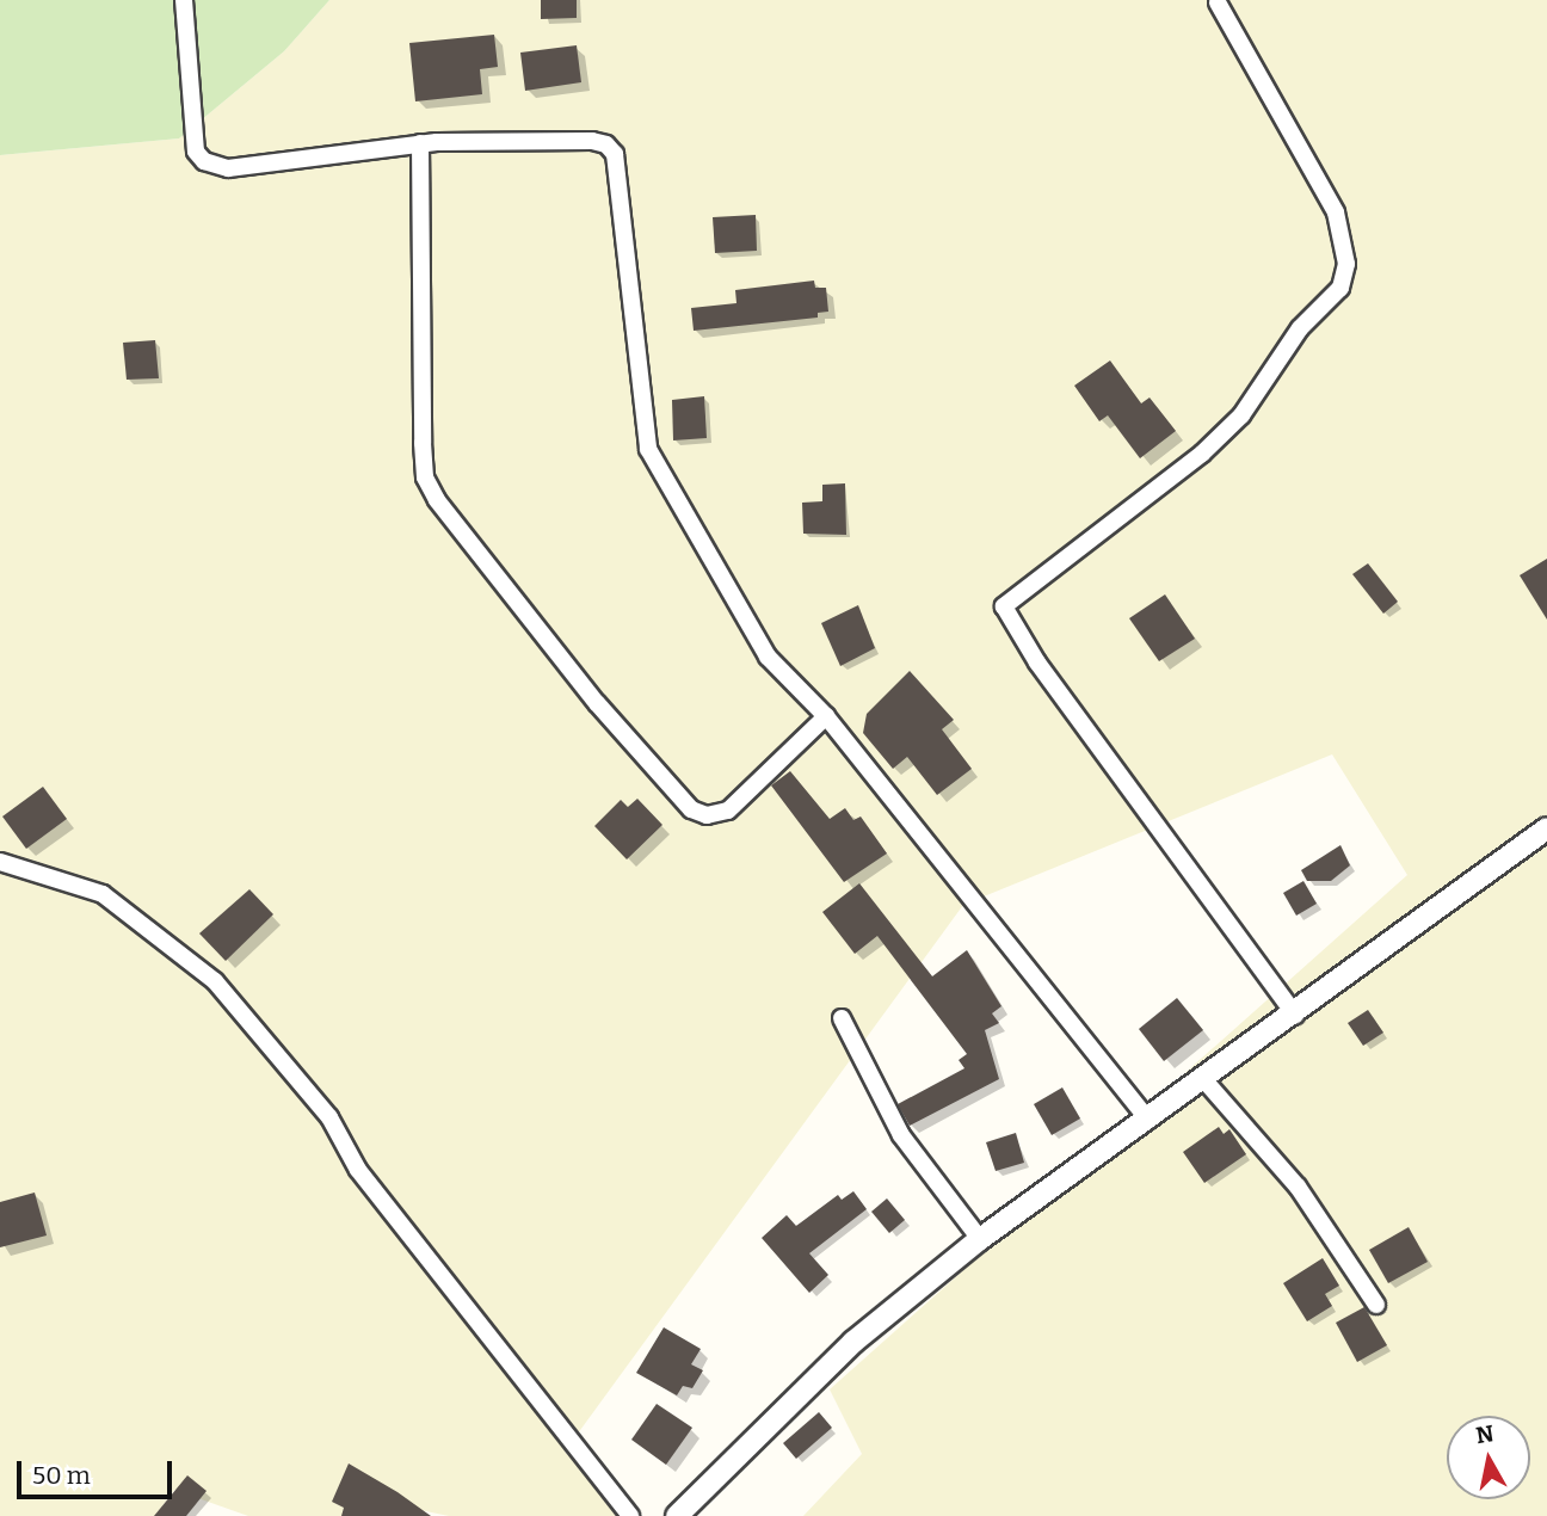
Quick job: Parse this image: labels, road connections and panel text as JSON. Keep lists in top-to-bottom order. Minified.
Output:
{"scale_bar":"50 m","north":"top"}
